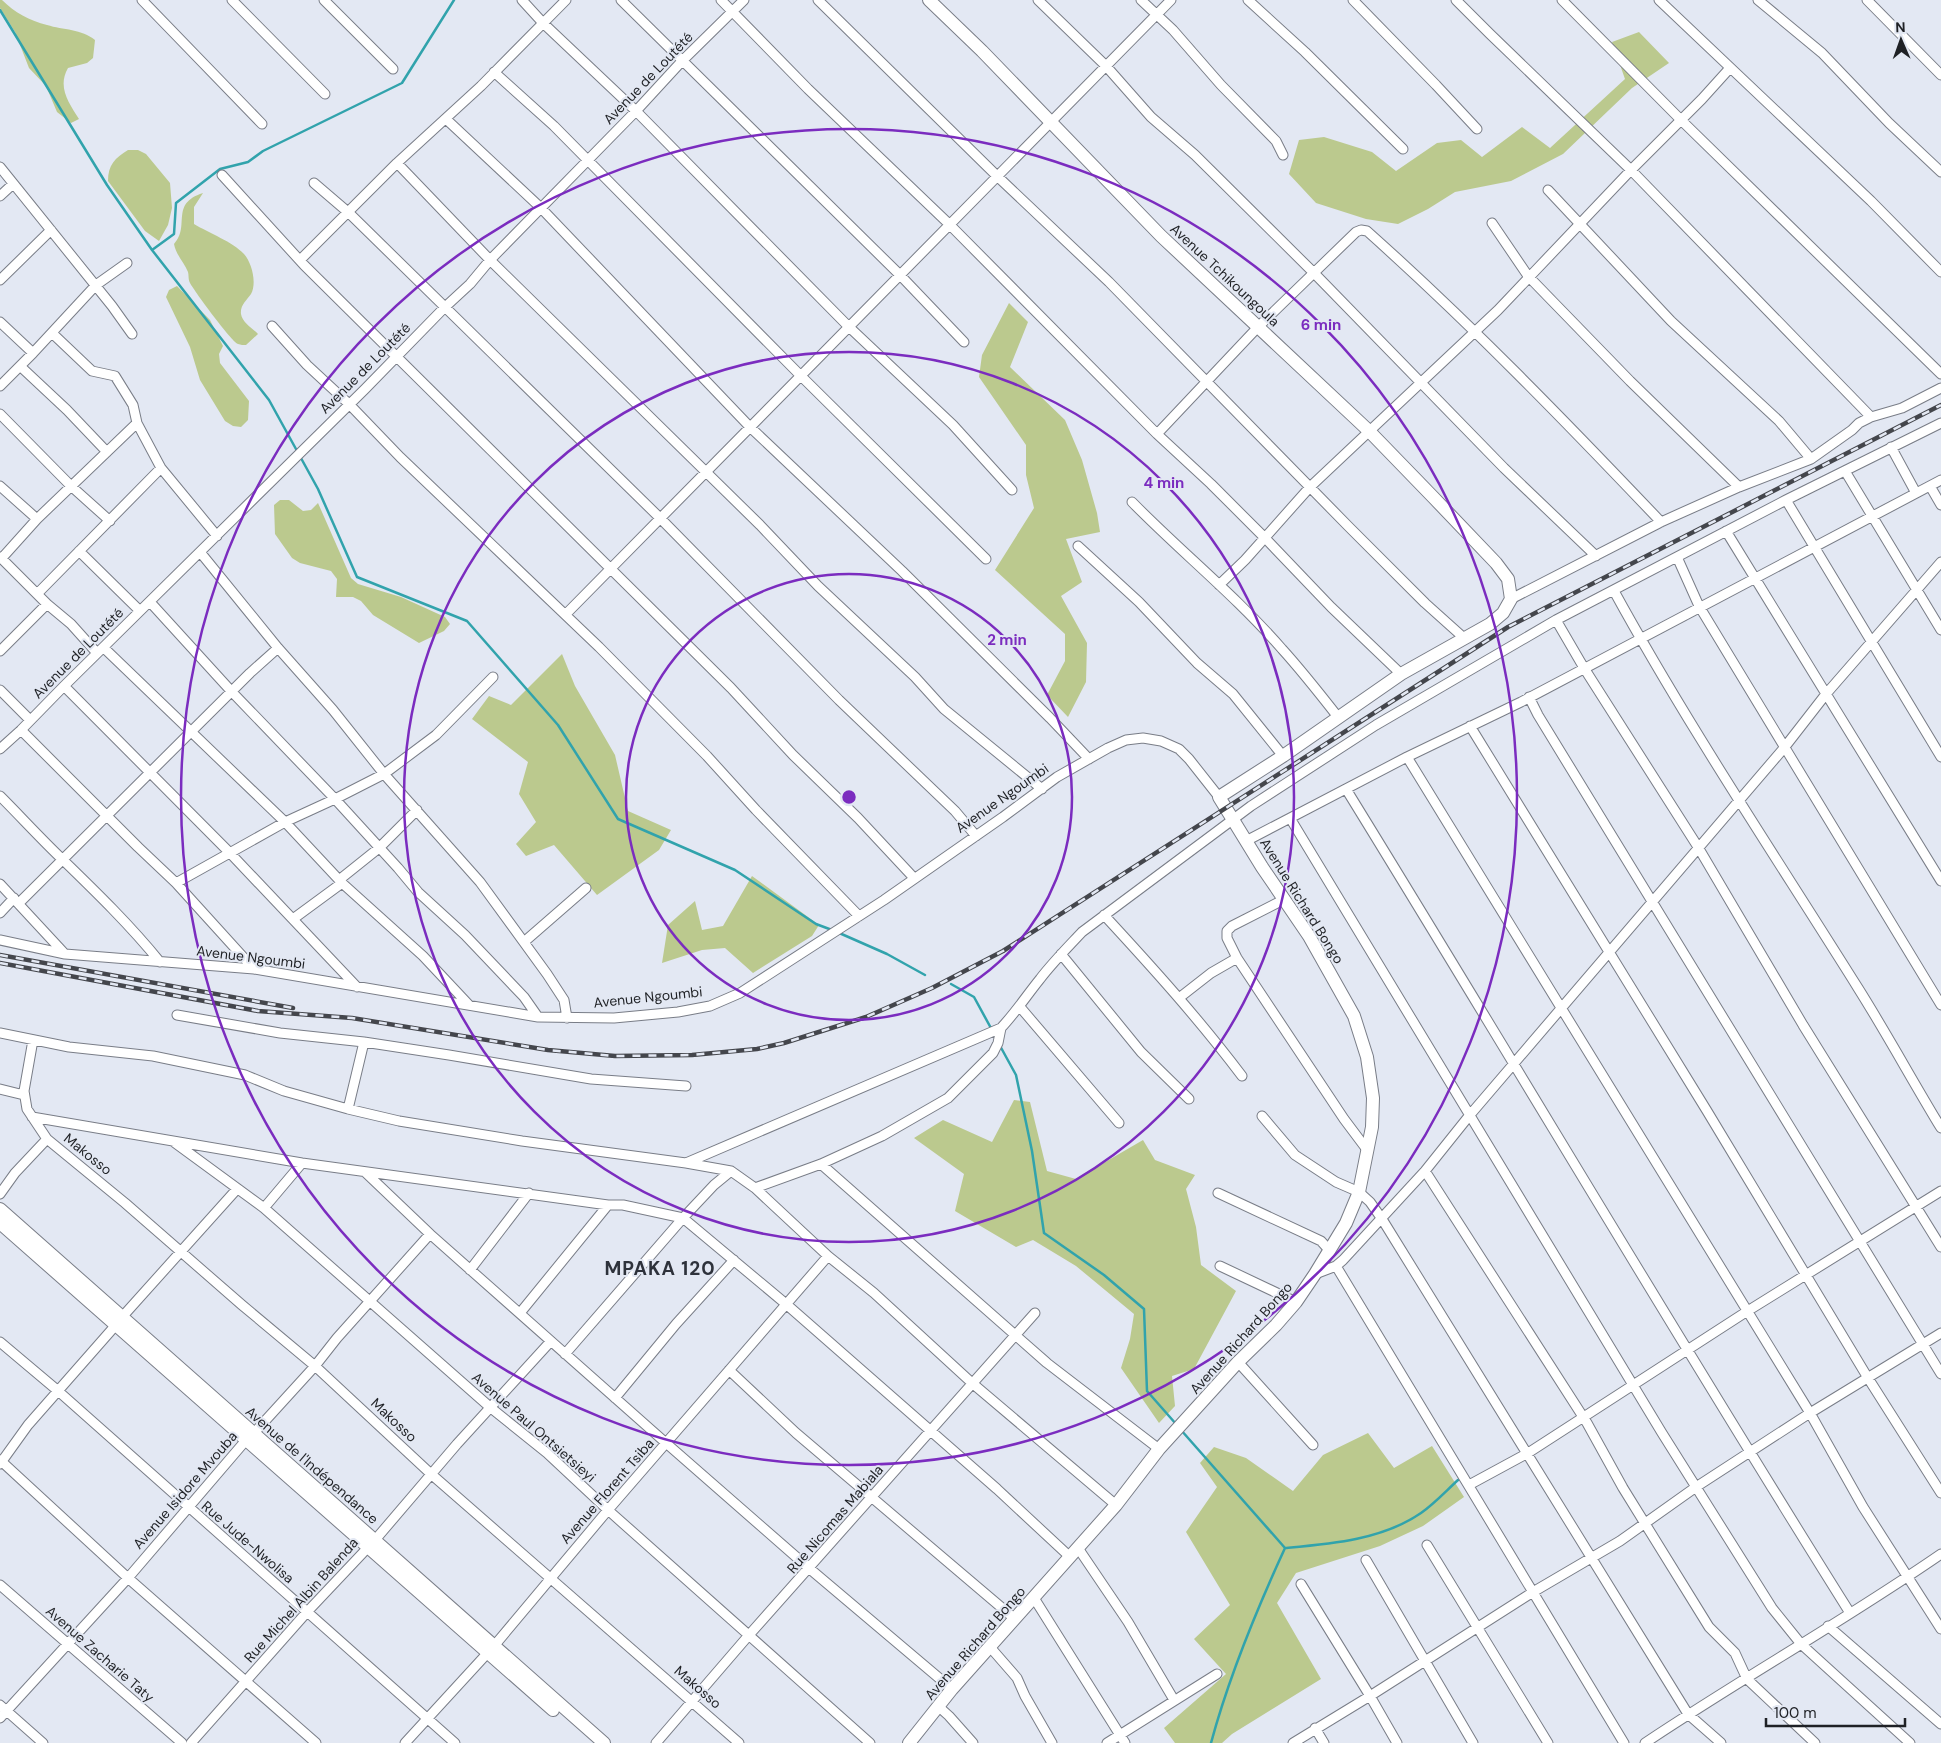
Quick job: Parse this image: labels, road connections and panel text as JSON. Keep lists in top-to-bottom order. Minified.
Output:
{"streets":{"street":["Avenue de Loutété","Avenue Tchikoungoula","Avenue Ngoumbi","Avenue Richard Bongo","Makosso","Avenue Paul Ontsietsieyi","Avenue de l'Indépendance","Avenue Isidore Mvouba","Avenue Florent Tsiba","Rue Nicomas Mabiala","Rue Jude-Nwolisa","Rue Michel Albin Balenda","Avenue Zacharie Taty"]},"crossings":[["Avenue Ngoumbi","Avenue Richard Bongo"],["Makosso","Avenue Isidore Mvouba"],["Makosso","Avenue Florent Tsiba"],["Makosso","Rue Nicomas Mabiala"],["Makosso","Rue Michel Albin Balenda"],["Avenue Paul Ontsietsieyi","Avenue Isidore Mvouba"],["Avenue Paul Ontsietsieyi","Avenue Florent Tsiba"],["Avenue Paul Ontsietsieyi","Rue Nicomas Mabiala"],["Avenue Paul Ontsietsieyi","Rue Michel Albin Balenda"],["Avenue de l'Indépendance","Avenue Isidore Mvouba"],["Avenue de l'Indépendance","Avenue Florent Tsiba"],["Avenue de l'Indépendance","Rue Michel Albin Balenda"],["Avenue Isidore Mvouba","Rue Jude-Nwolisa"],["Avenue Isidore Mvouba","Avenue Zacharie Taty"],["Avenue Florent Tsiba","Rue Jude-Nwolisa"],["Rue Jude-Nwolisa","Rue Michel Albin Balenda"]],"districts":["MPAKA 120"],"scale_bar":"100 m","north":"top","rings":["6 min","4 min","2 min"]}
